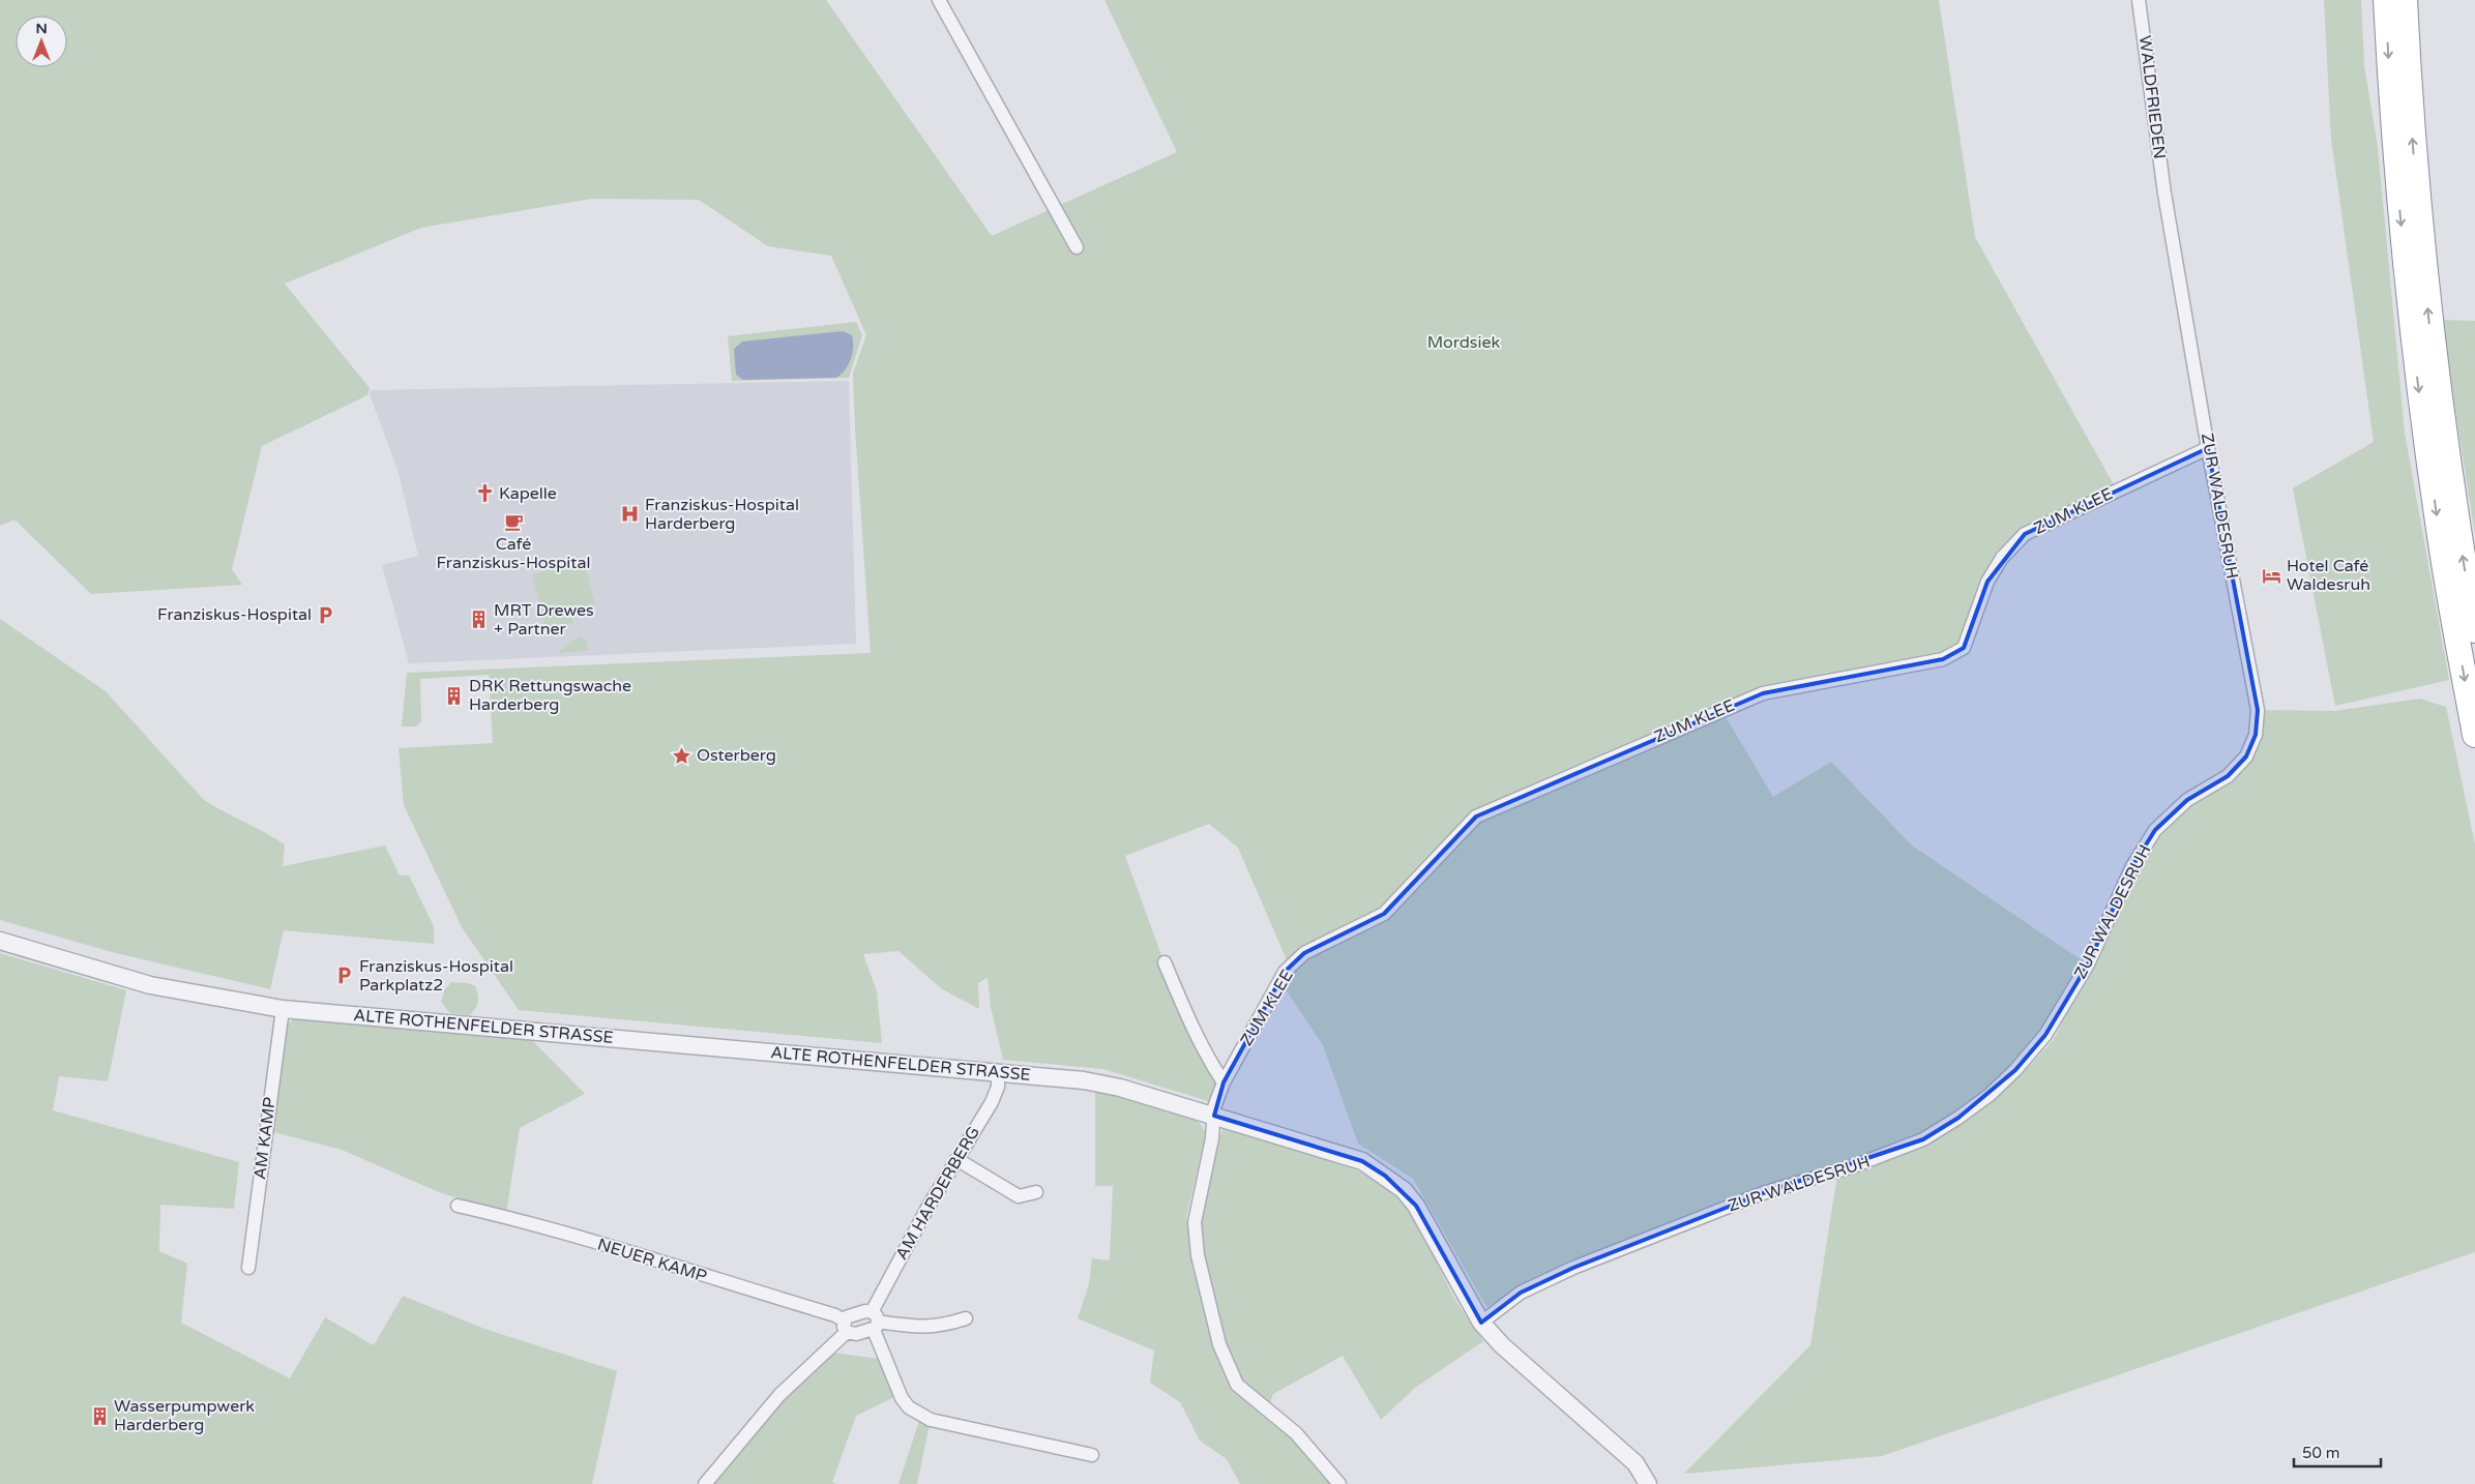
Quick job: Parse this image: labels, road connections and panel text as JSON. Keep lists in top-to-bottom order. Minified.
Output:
{"streets":{"street":["WALDFRIEDEN","ZUR WALDESRUH","ZUM KLEE","ALTE ROTHENFELDER STRASSE","AM KAMP","AM HARDERBERG","NEUER KAMP"]},"crossings":[["WALDFRIEDEN","ZUR WALDESRUH"],["ZUR WALDESRUH","ZUM KLEE"],["ZUR WALDESRUH","ALTE ROTHENFELDER STRASSE"],["ZUM KLEE","ALTE ROTHENFELDER STRASSE"],["ALTE ROTHENFELDER STRASSE","AM KAMP"],["ALTE ROTHENFELDER STRASSE","AM HARDERBERG"]],"parks":["Mordsiek"],"places":{"church":["Kapelle"],"hospital":["Franziskus-Hospital Harderberg"],"cafe":["Café Franziskus-Hospital"],"hotel":["Hotel Café Waldesruh"],"parking":["Franziskus-Hospital","Franziskus-Hospital Parkplatz2"],"building":["MRT Drewes + Partner","DRK Rettungswache Harderberg","Wasserpumpwerk Harderberg"],"place":["Osterberg"]},"scale_bar":"50 m","north":"top"}
